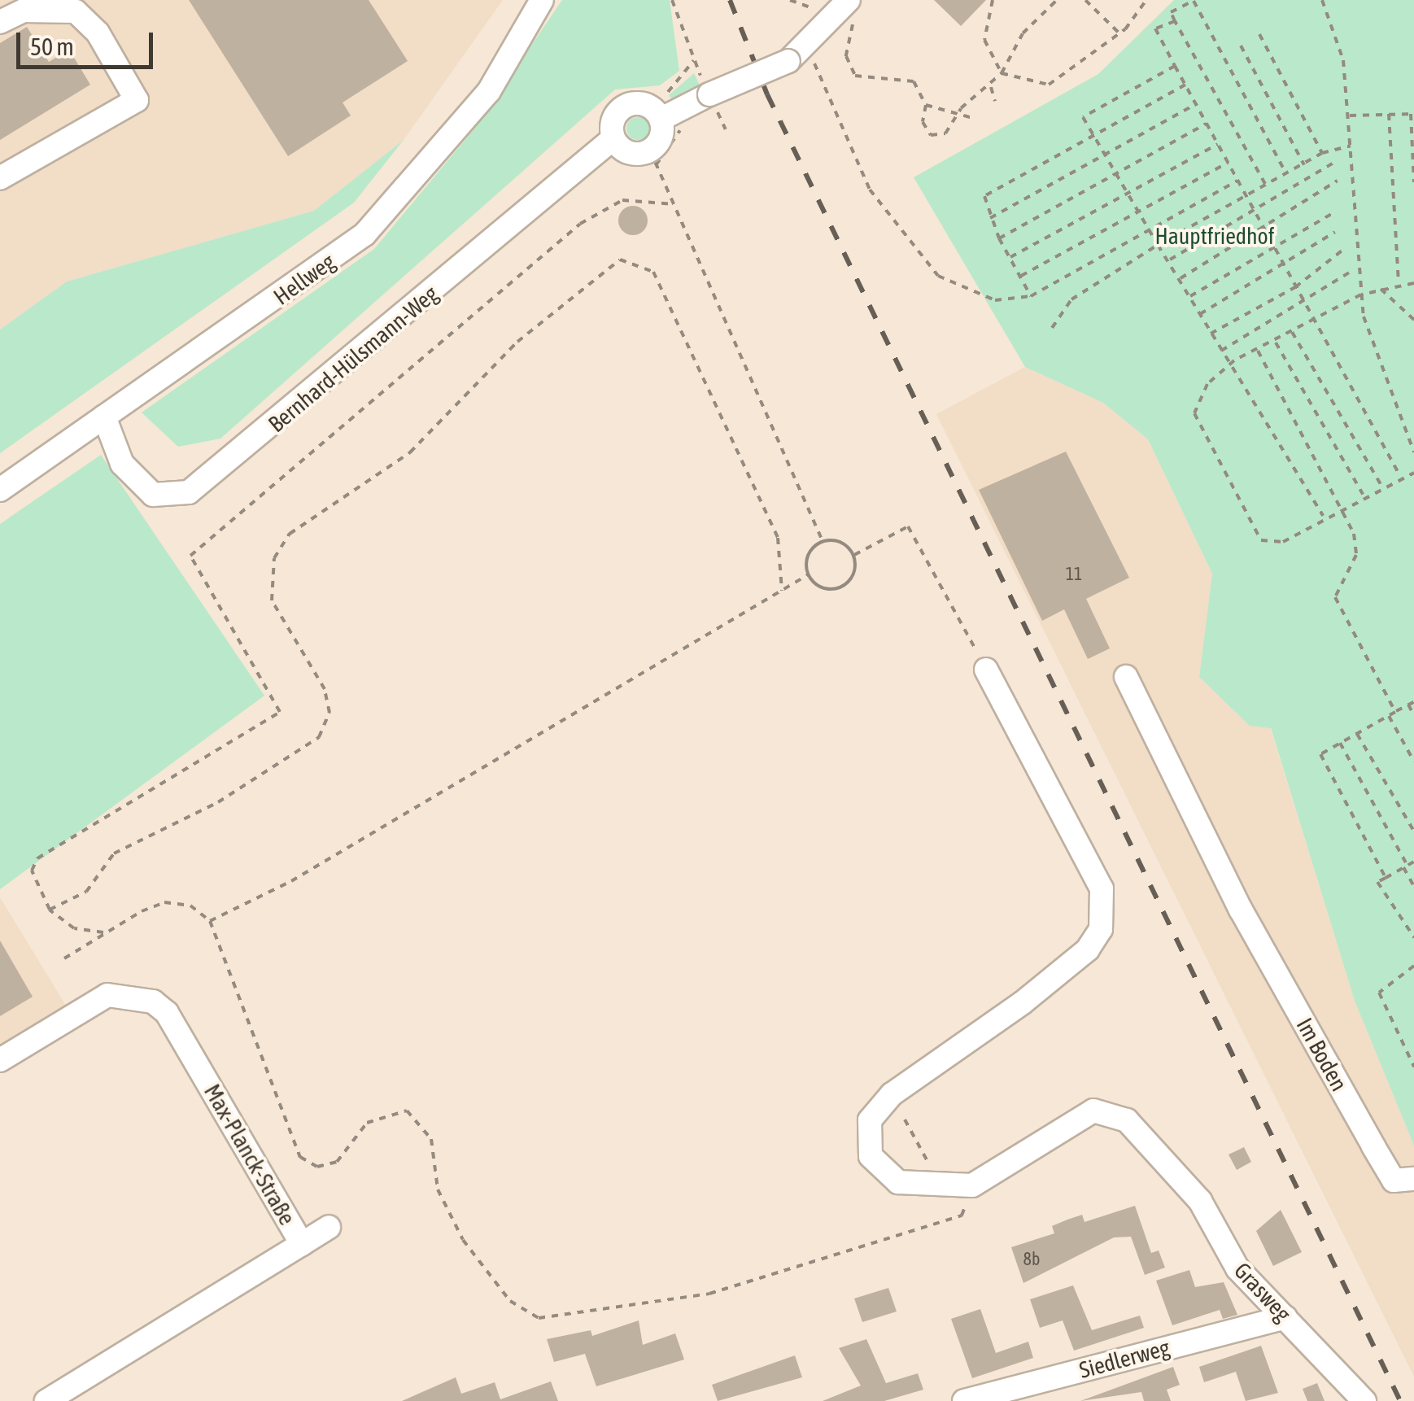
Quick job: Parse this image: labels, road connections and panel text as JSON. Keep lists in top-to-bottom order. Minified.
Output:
{"streets":{"street":["Hellweg","Bernhard-Hülsmann-Weg","Im Boden","Max-Planck-Straße","Grasweg","Siedlerweg"]},"crossings":[["Hellweg","Bernhard-Hülsmann-Weg"],["Grasweg","Siedlerweg"]],"parks":["Hauptfriedhof"],"house_numbers":["11","8b"],"scale_bar":"50 m"}
